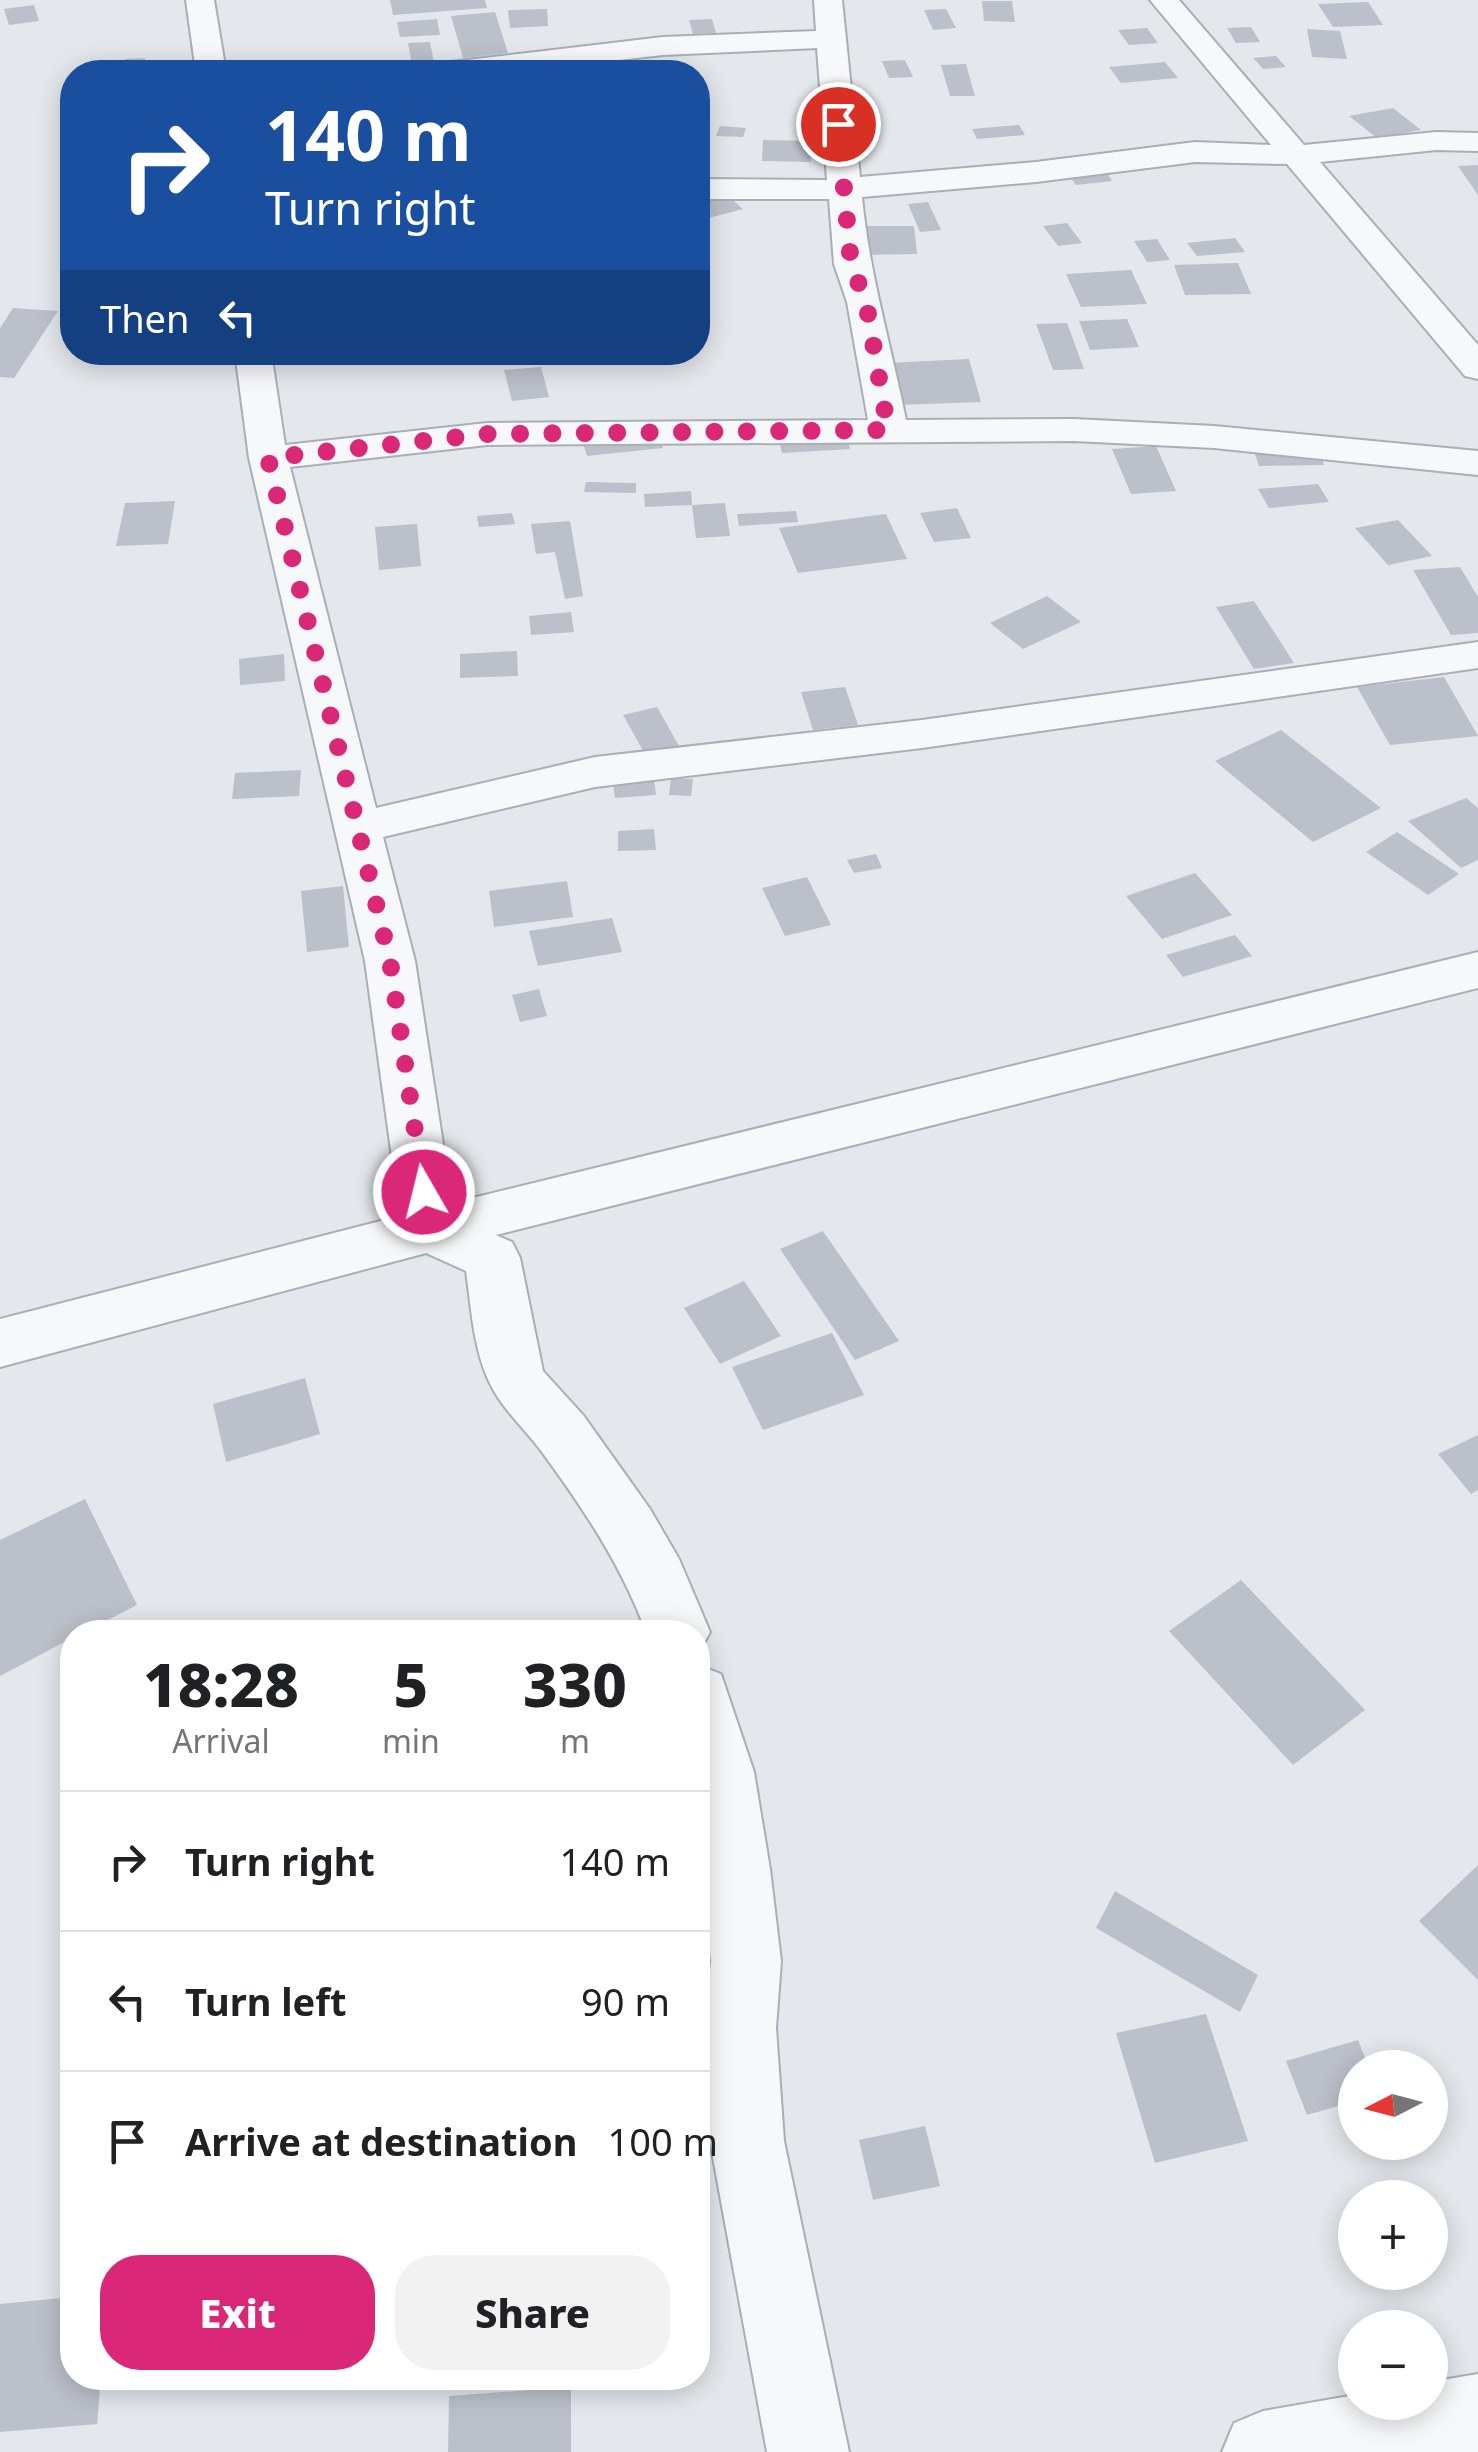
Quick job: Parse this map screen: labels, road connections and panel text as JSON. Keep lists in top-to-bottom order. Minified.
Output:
{"north":"left","page":{"turn":["140 m","Turn right"],"then":"Then","eta":["18:28","Arrival","5","min","330","m"],"list":[{"name":"Turn right","value":"140 m"},{"name":"Turn left","value":"90 m"},{"name":"Arrive at destination","value":"100 m"}],"map_buttons":["+","−"],"buttons":["Exit","Share"]}}
